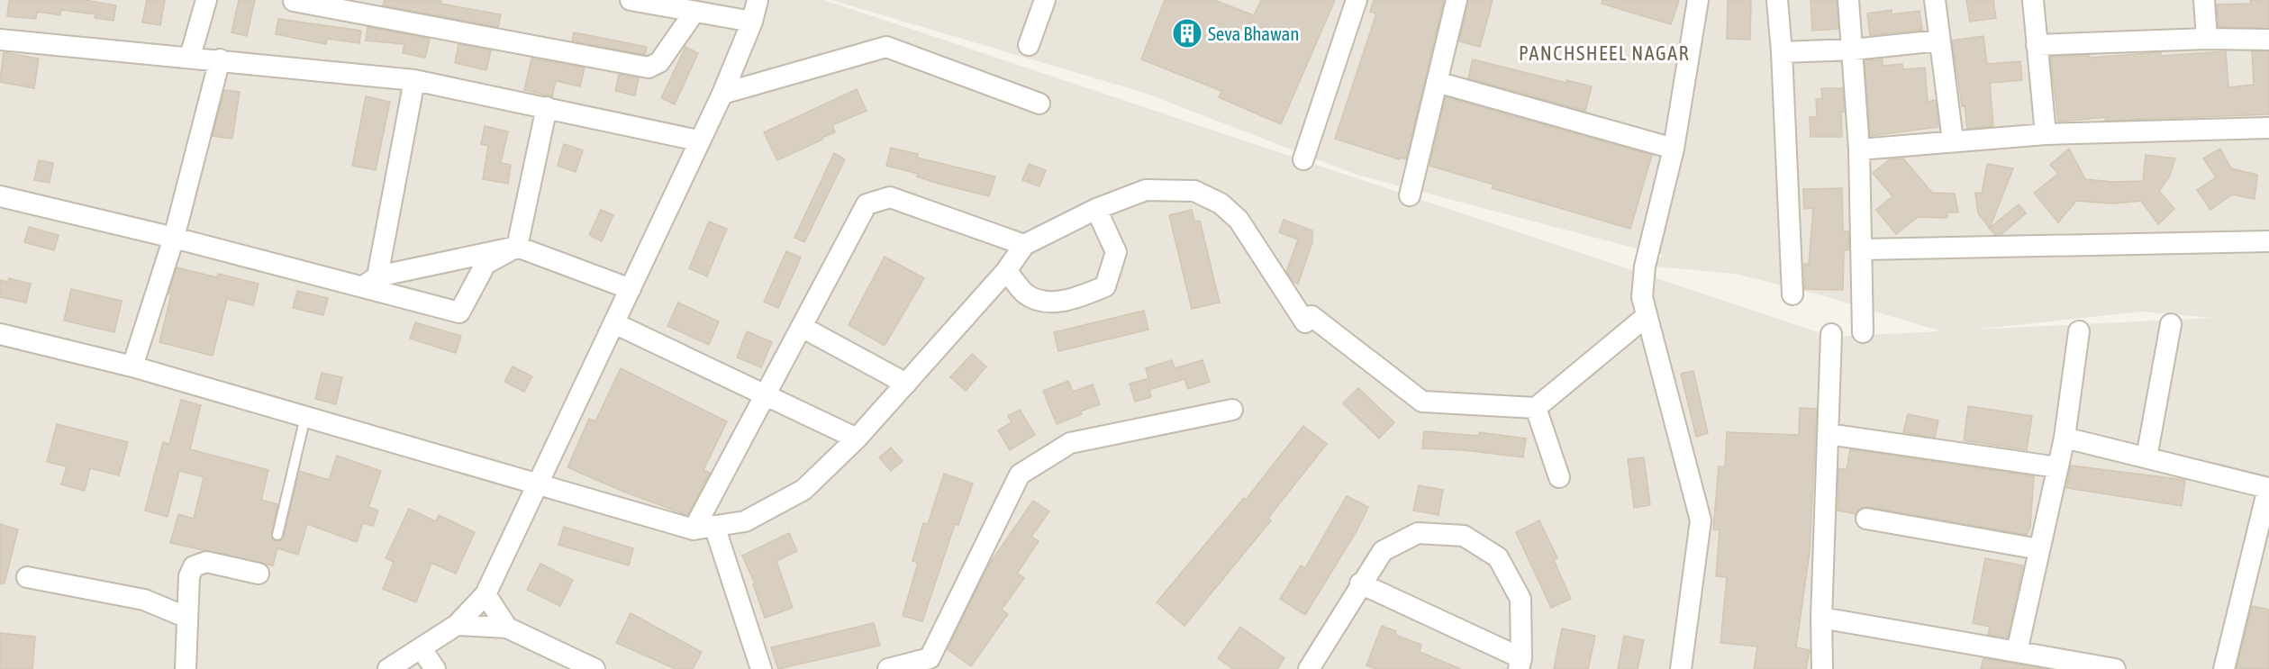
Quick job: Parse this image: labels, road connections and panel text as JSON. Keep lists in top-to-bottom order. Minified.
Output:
{"districts":["PANCHSHEEL NAGAR"],"places":{"building":["Seva Bhawan"]}}
